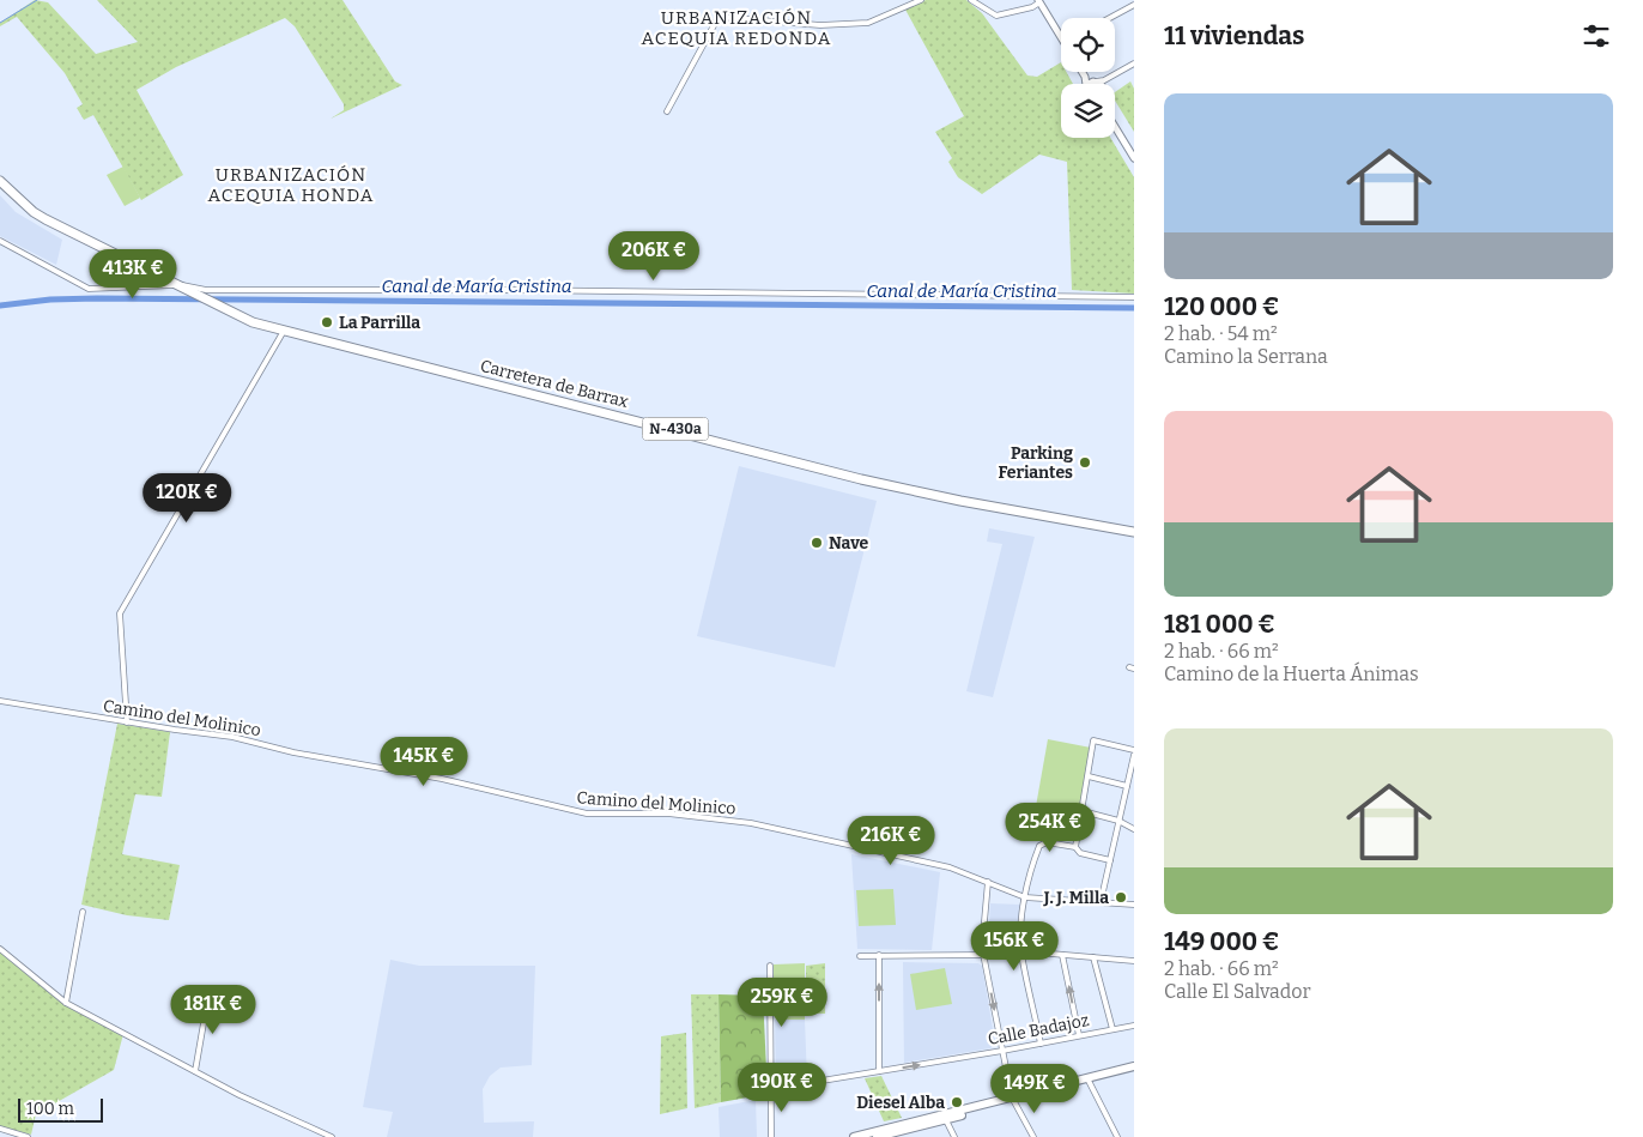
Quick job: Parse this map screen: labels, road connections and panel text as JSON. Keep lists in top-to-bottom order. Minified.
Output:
{"streets":{"highway":["Carretera de Barrax","N-430a"],"street":["Camino del Molinico","Calle Badajoz"]},"districts":["URBANIZACIÓN ACEQUIA REDONDA","URBANIZACIÓN ACEQUIA HONDA"],"water":["Canal de María Cristina"],"places":["La Parrilla","Parking Feriantes","Nave","J. J. Milla","Diesel Alba"],"scale_bar":"100 m","page":{"heading":"11 viviendas","list":[{"name":"120 000 €","note":"2 hab. · 54 m² · Camino la Serrana"},{"name":"181 000 €","note":"2 hab. · 66 m² · Camino de la Huerta Ánimas"},{"name":"149 000 €","note":"2 hab. · 66 m² · Calle El Salvador"}],"price":["206K €","413K €","120K €","145K €","254K €","216K €","156K €","259K €","181K €","190K €","149K €"],"scale":"100 m"}}
